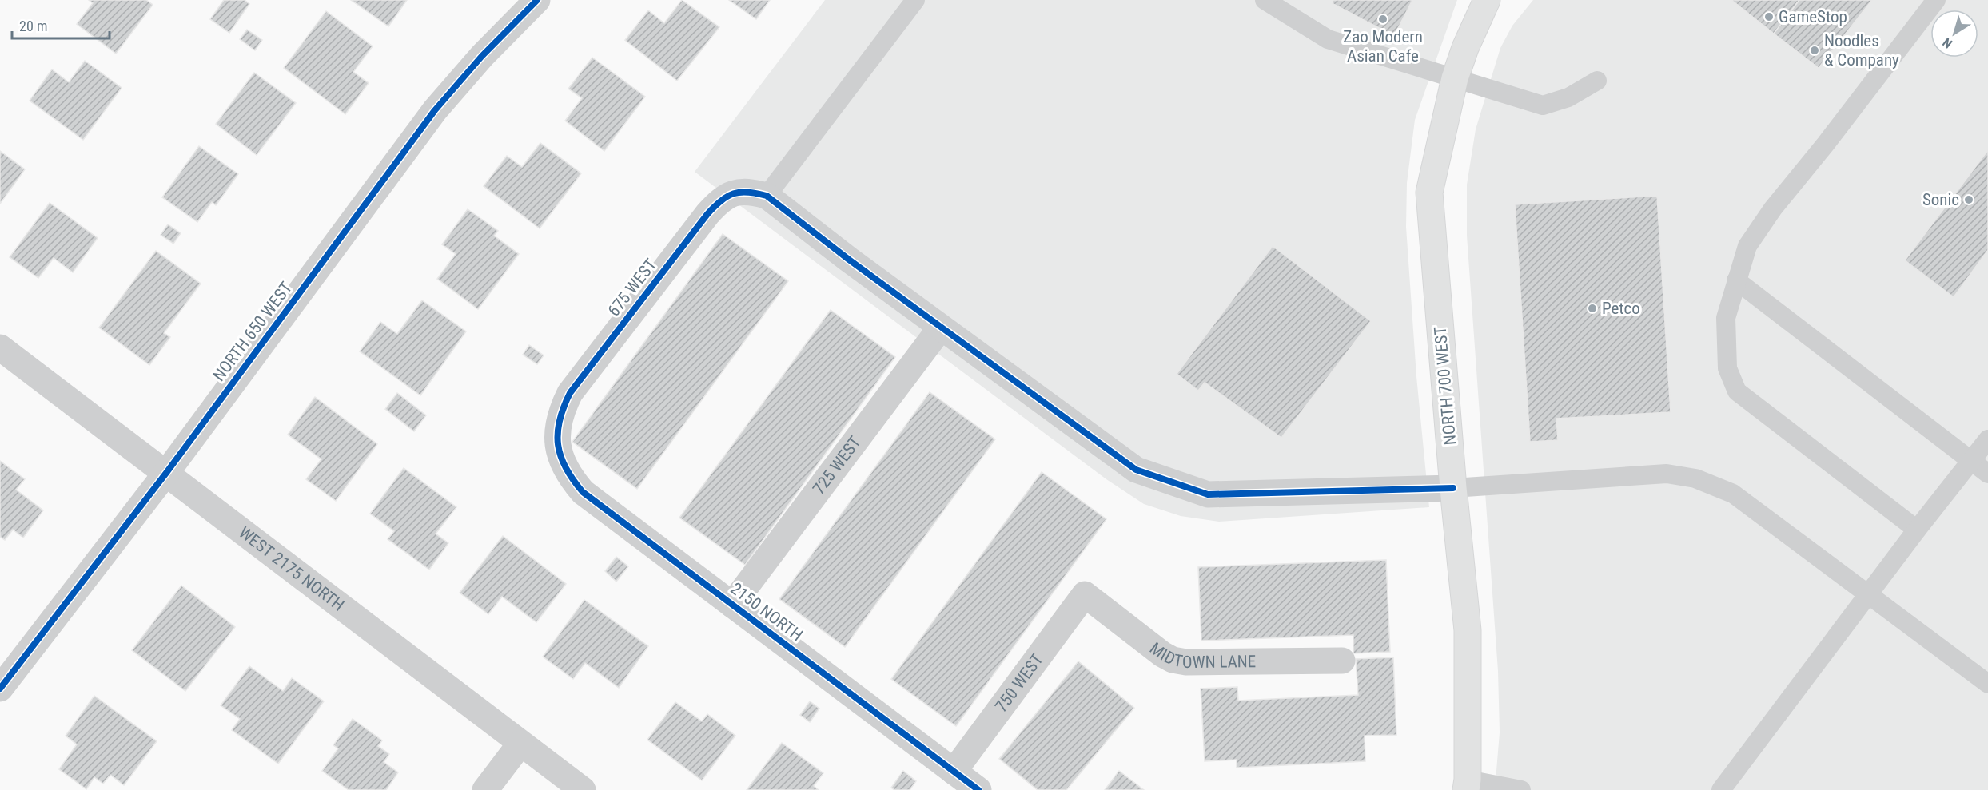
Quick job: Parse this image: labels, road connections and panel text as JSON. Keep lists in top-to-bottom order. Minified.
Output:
{"streets":{"street":["675 WEST","NORTH 650 WEST","NORTH 700 WEST","725 WEST","WEST 2175 NORTH","2150 NORTH","MIDTOWN LANE","750 WEST"]},"crossings":[["675 WEST","2150 NORTH"],["NORTH 650 WEST","WEST 2175 NORTH"],["725 WEST","2150 NORTH"],["2150 NORTH","750 WEST"],["MIDTOWN LANE","750 WEST"]],"places":["GameStop","Zao Modern Asian Cafe","Noodles & Company","Sonic","Petco"],"scale_bar":"20 m","north":"bottom left"}
